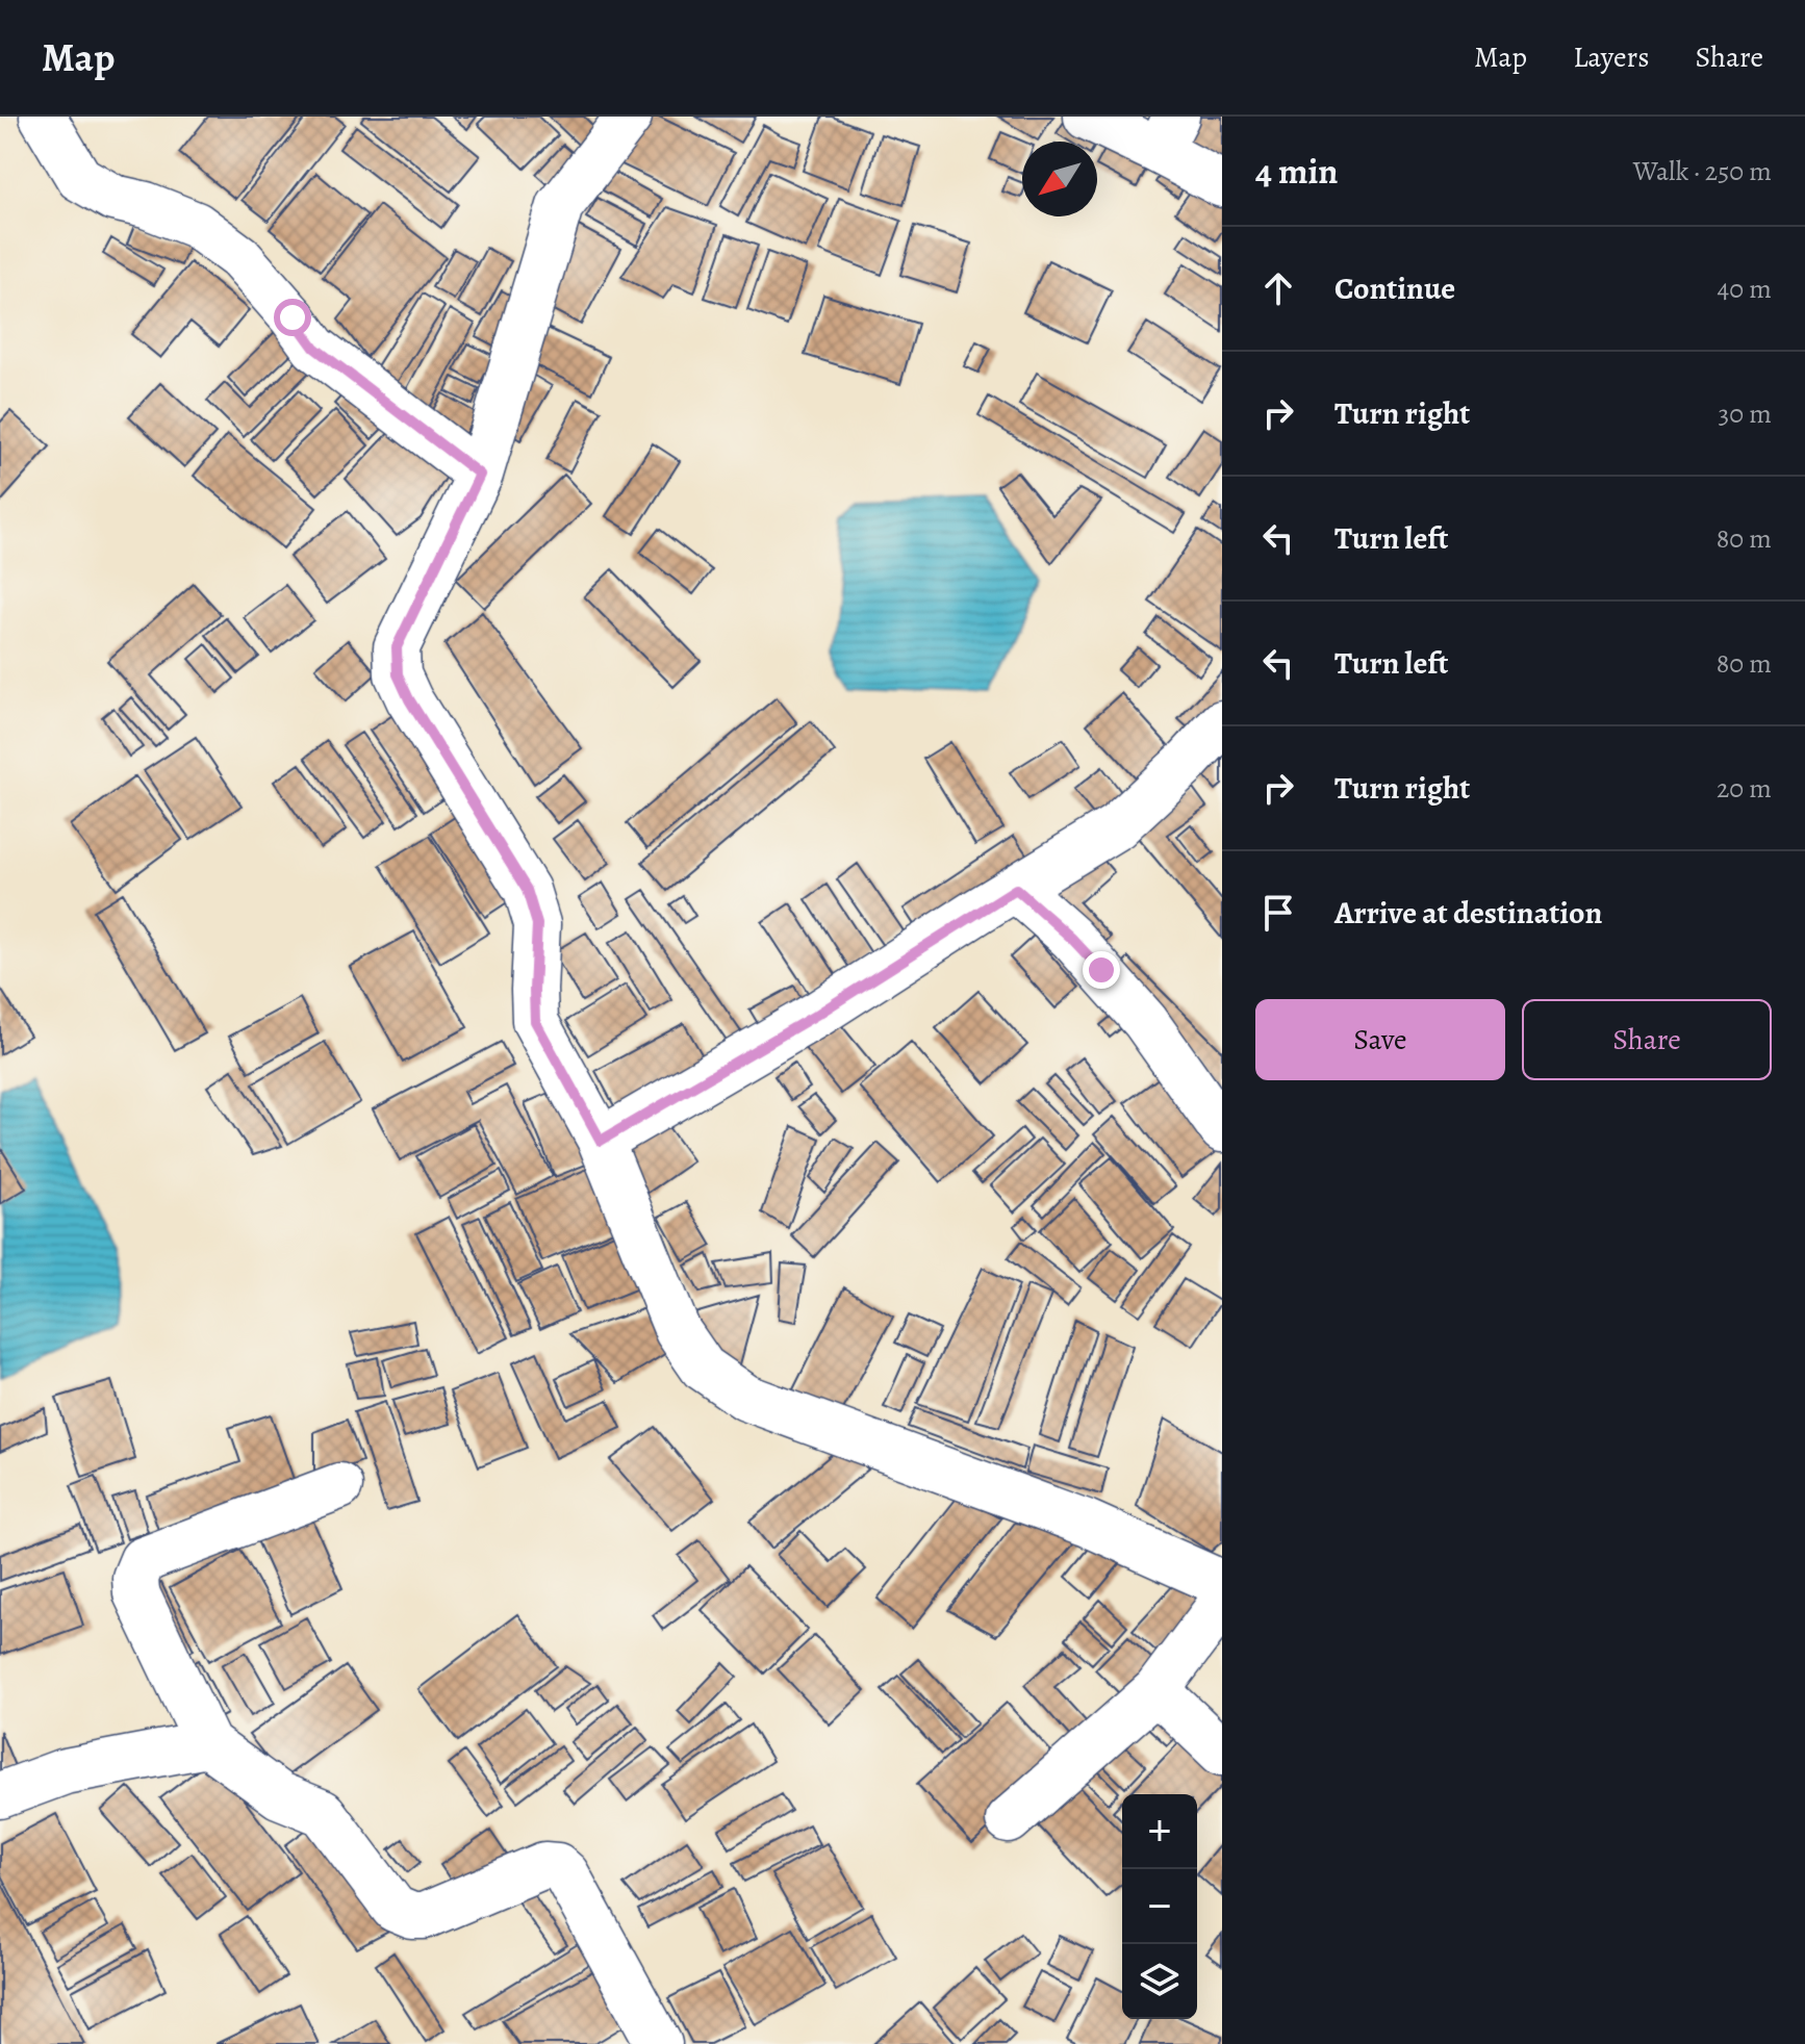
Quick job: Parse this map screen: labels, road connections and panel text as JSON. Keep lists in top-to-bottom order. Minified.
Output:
{"north":"bottom left","page":{"header":"Map","nav":["Map","Layers","Share"],"heading":["4 min","Walk · 250 m"],"list":[["Continue","40 m"],["Turn right","30 m"],["Turn left","80 m"],["Turn left","80 m"],["Turn right","20 m"],"Arrive at destination"],"buttons":["Save","Share"],"map_buttons":["+","−"]}}
